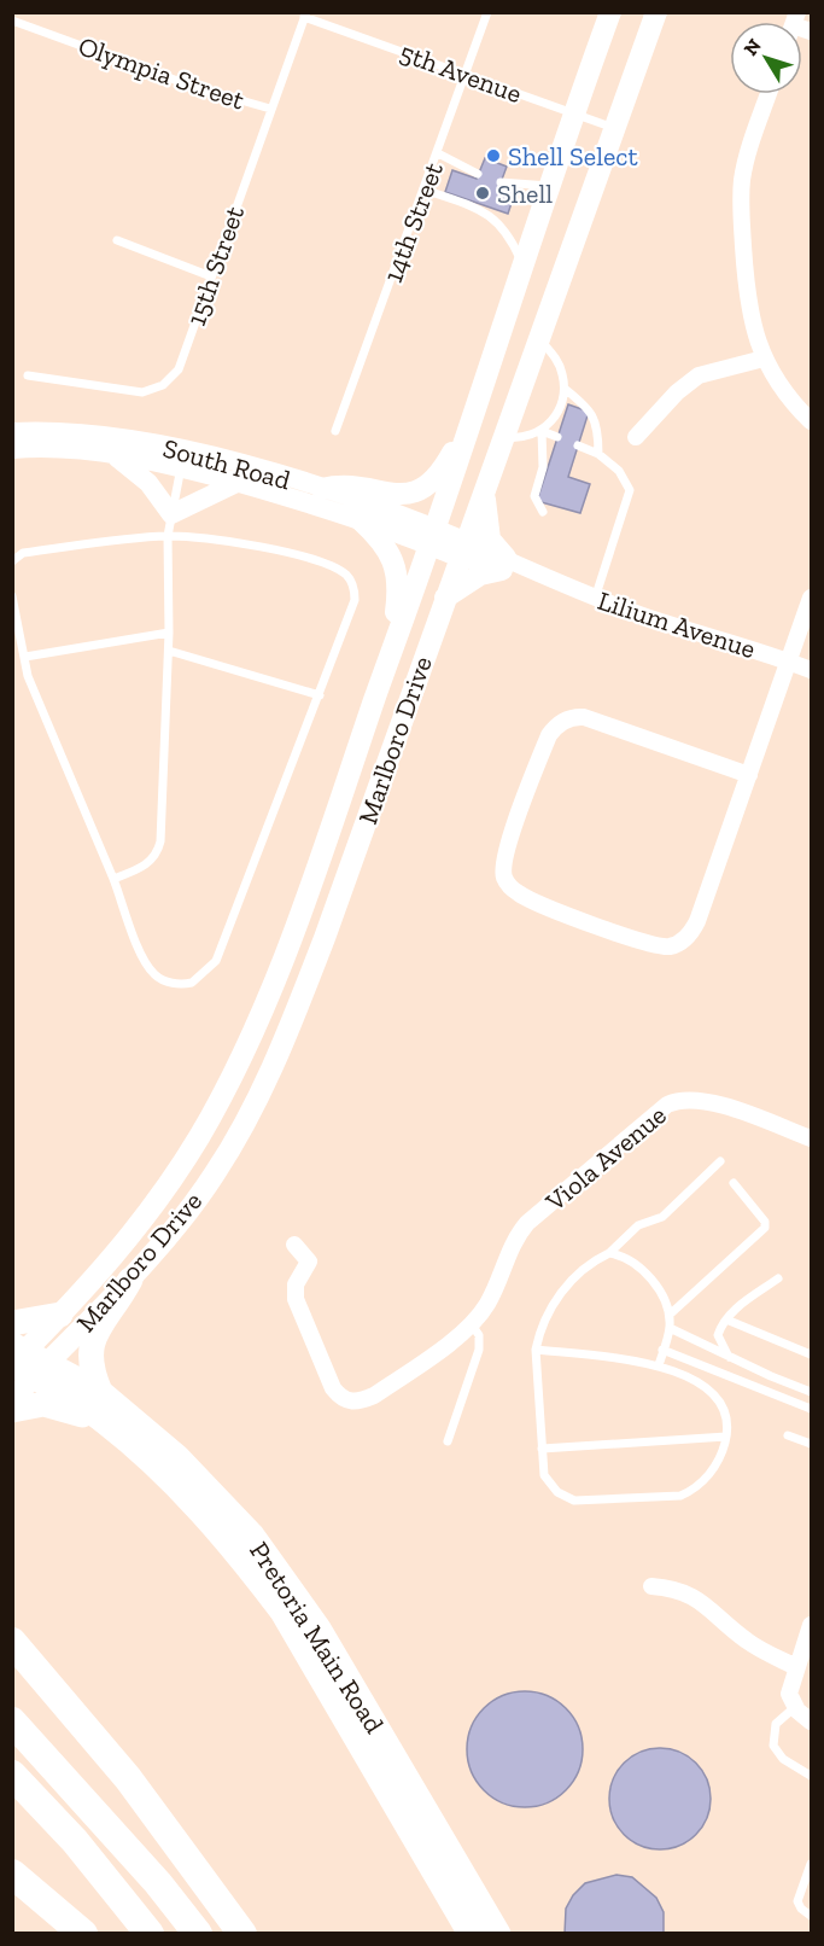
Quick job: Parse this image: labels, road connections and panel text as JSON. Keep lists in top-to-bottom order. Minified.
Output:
{"streets":{"main road":["Marlboro Drive","Pretoria Main Road"],"street":["South Road","Lilium Avenue","Viola Avenue"],"lane":["Olympia Street","5th Avenue","14th Street","15th Street"]},"crossings":[["Olympia Street","15th Street"],["5th Avenue","14th Street"],["5th Avenue","15th Street"],["5th Avenue","Marlboro Drive"],["South Road","Marlboro Drive"],["Lilium Avenue","Marlboro Drive"],["Marlboro Drive","Pretoria Main Road"]],"places":["Shell Select","Shell"],"north":"top left"}
